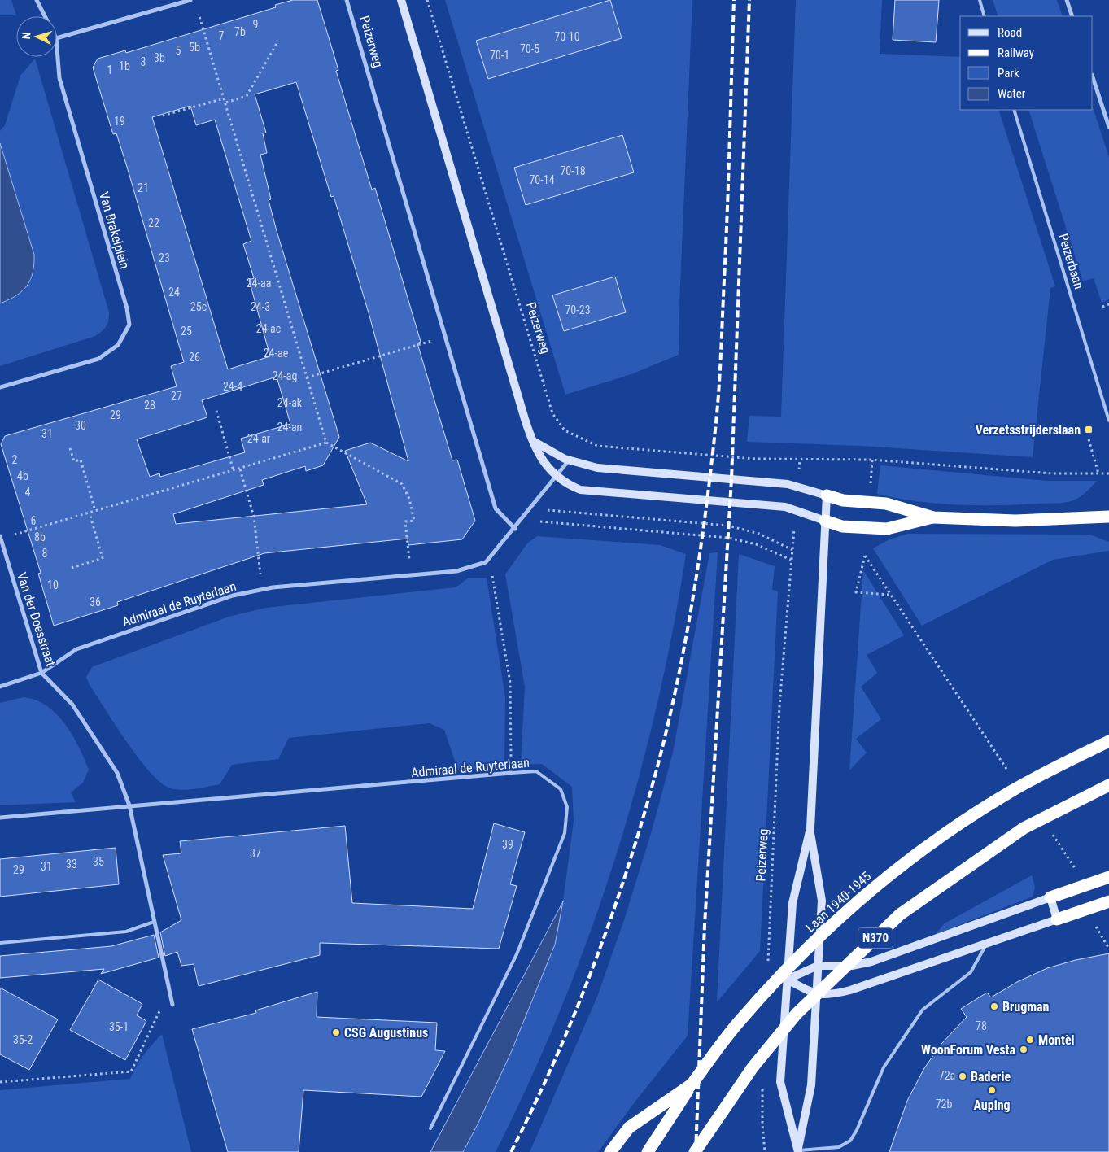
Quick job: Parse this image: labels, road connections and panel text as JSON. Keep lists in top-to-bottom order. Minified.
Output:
{"streets":{"highway":["Laan 1940-1945","N370"],"street":["Peizerweg","Van Brakelplein","Admiraal de Ruyterlaan","Van der Doesstraat"],"lane":["Peizerbaan"]},"crossings":[["Admiraal de Ruyterlaan","Van der Doesstraat"]],"places":{"transit":["Verzetsstrijderslaan"],"other":["Brugman","CSG Augustinus","Montèl","WoonForum Vesta","Baderie","Auping"]},"house_numbers":["9","7b","7","70-10","5b","70-5","5","70-1","3b","3","1b","1","19","70-18","70-14","21","22","23","24-aa","24","25c","24-3","70-23","24-ac","25","24-ae","26","24-ag","24-4","27","24-ak","28","29","30","24-an","31","24-ar","2","4b","4","6","8b","8","10","36","39","37","35","33","31","29","78","35-1","35-2","72a","72b"],"legend":["Road","Railway","Park","Water"],"north":"left"}
